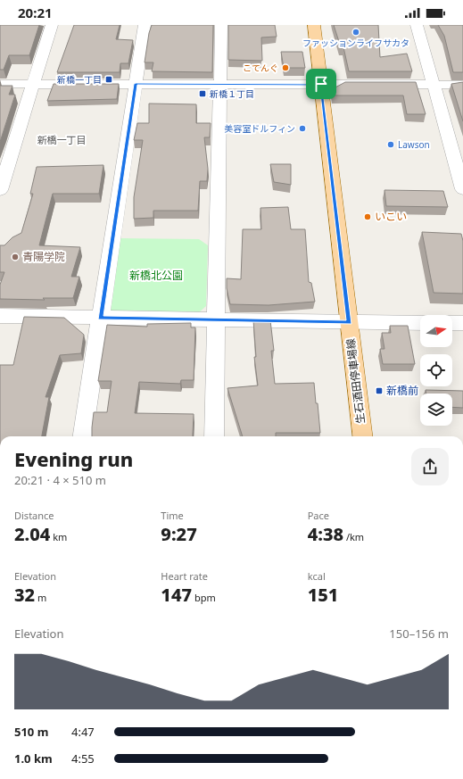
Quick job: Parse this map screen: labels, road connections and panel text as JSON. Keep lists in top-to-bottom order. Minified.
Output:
{"streets":{"main road":["生石酒田停車場線"]},"districts":["新橋一丁目"],"parks":["新橋北公園"],"places":{"other":["ファッションライフサカタ","こてんぐ","美容室ドルフィン","Lawson","いこい","青陽学院"],"transit":["新橋一丁目","新橋１丁目","新橋前"]},"north":"right","page":{"status":"20:21","heading":["Evening run","20:21 · 4 × 510 m"],"stats":[["Distance","2.04 km"],["Time","9:27"],["Pace","4:38 /km"],["Elevation","32 m"],["Heart rate","147 bpm"],["kcal","151"]],"chart":["Elevation","150–156 m"],"list":[{"name":"510 m","note":"4:47"},{"name":"1.0 km","note":"4:55"}]}}
